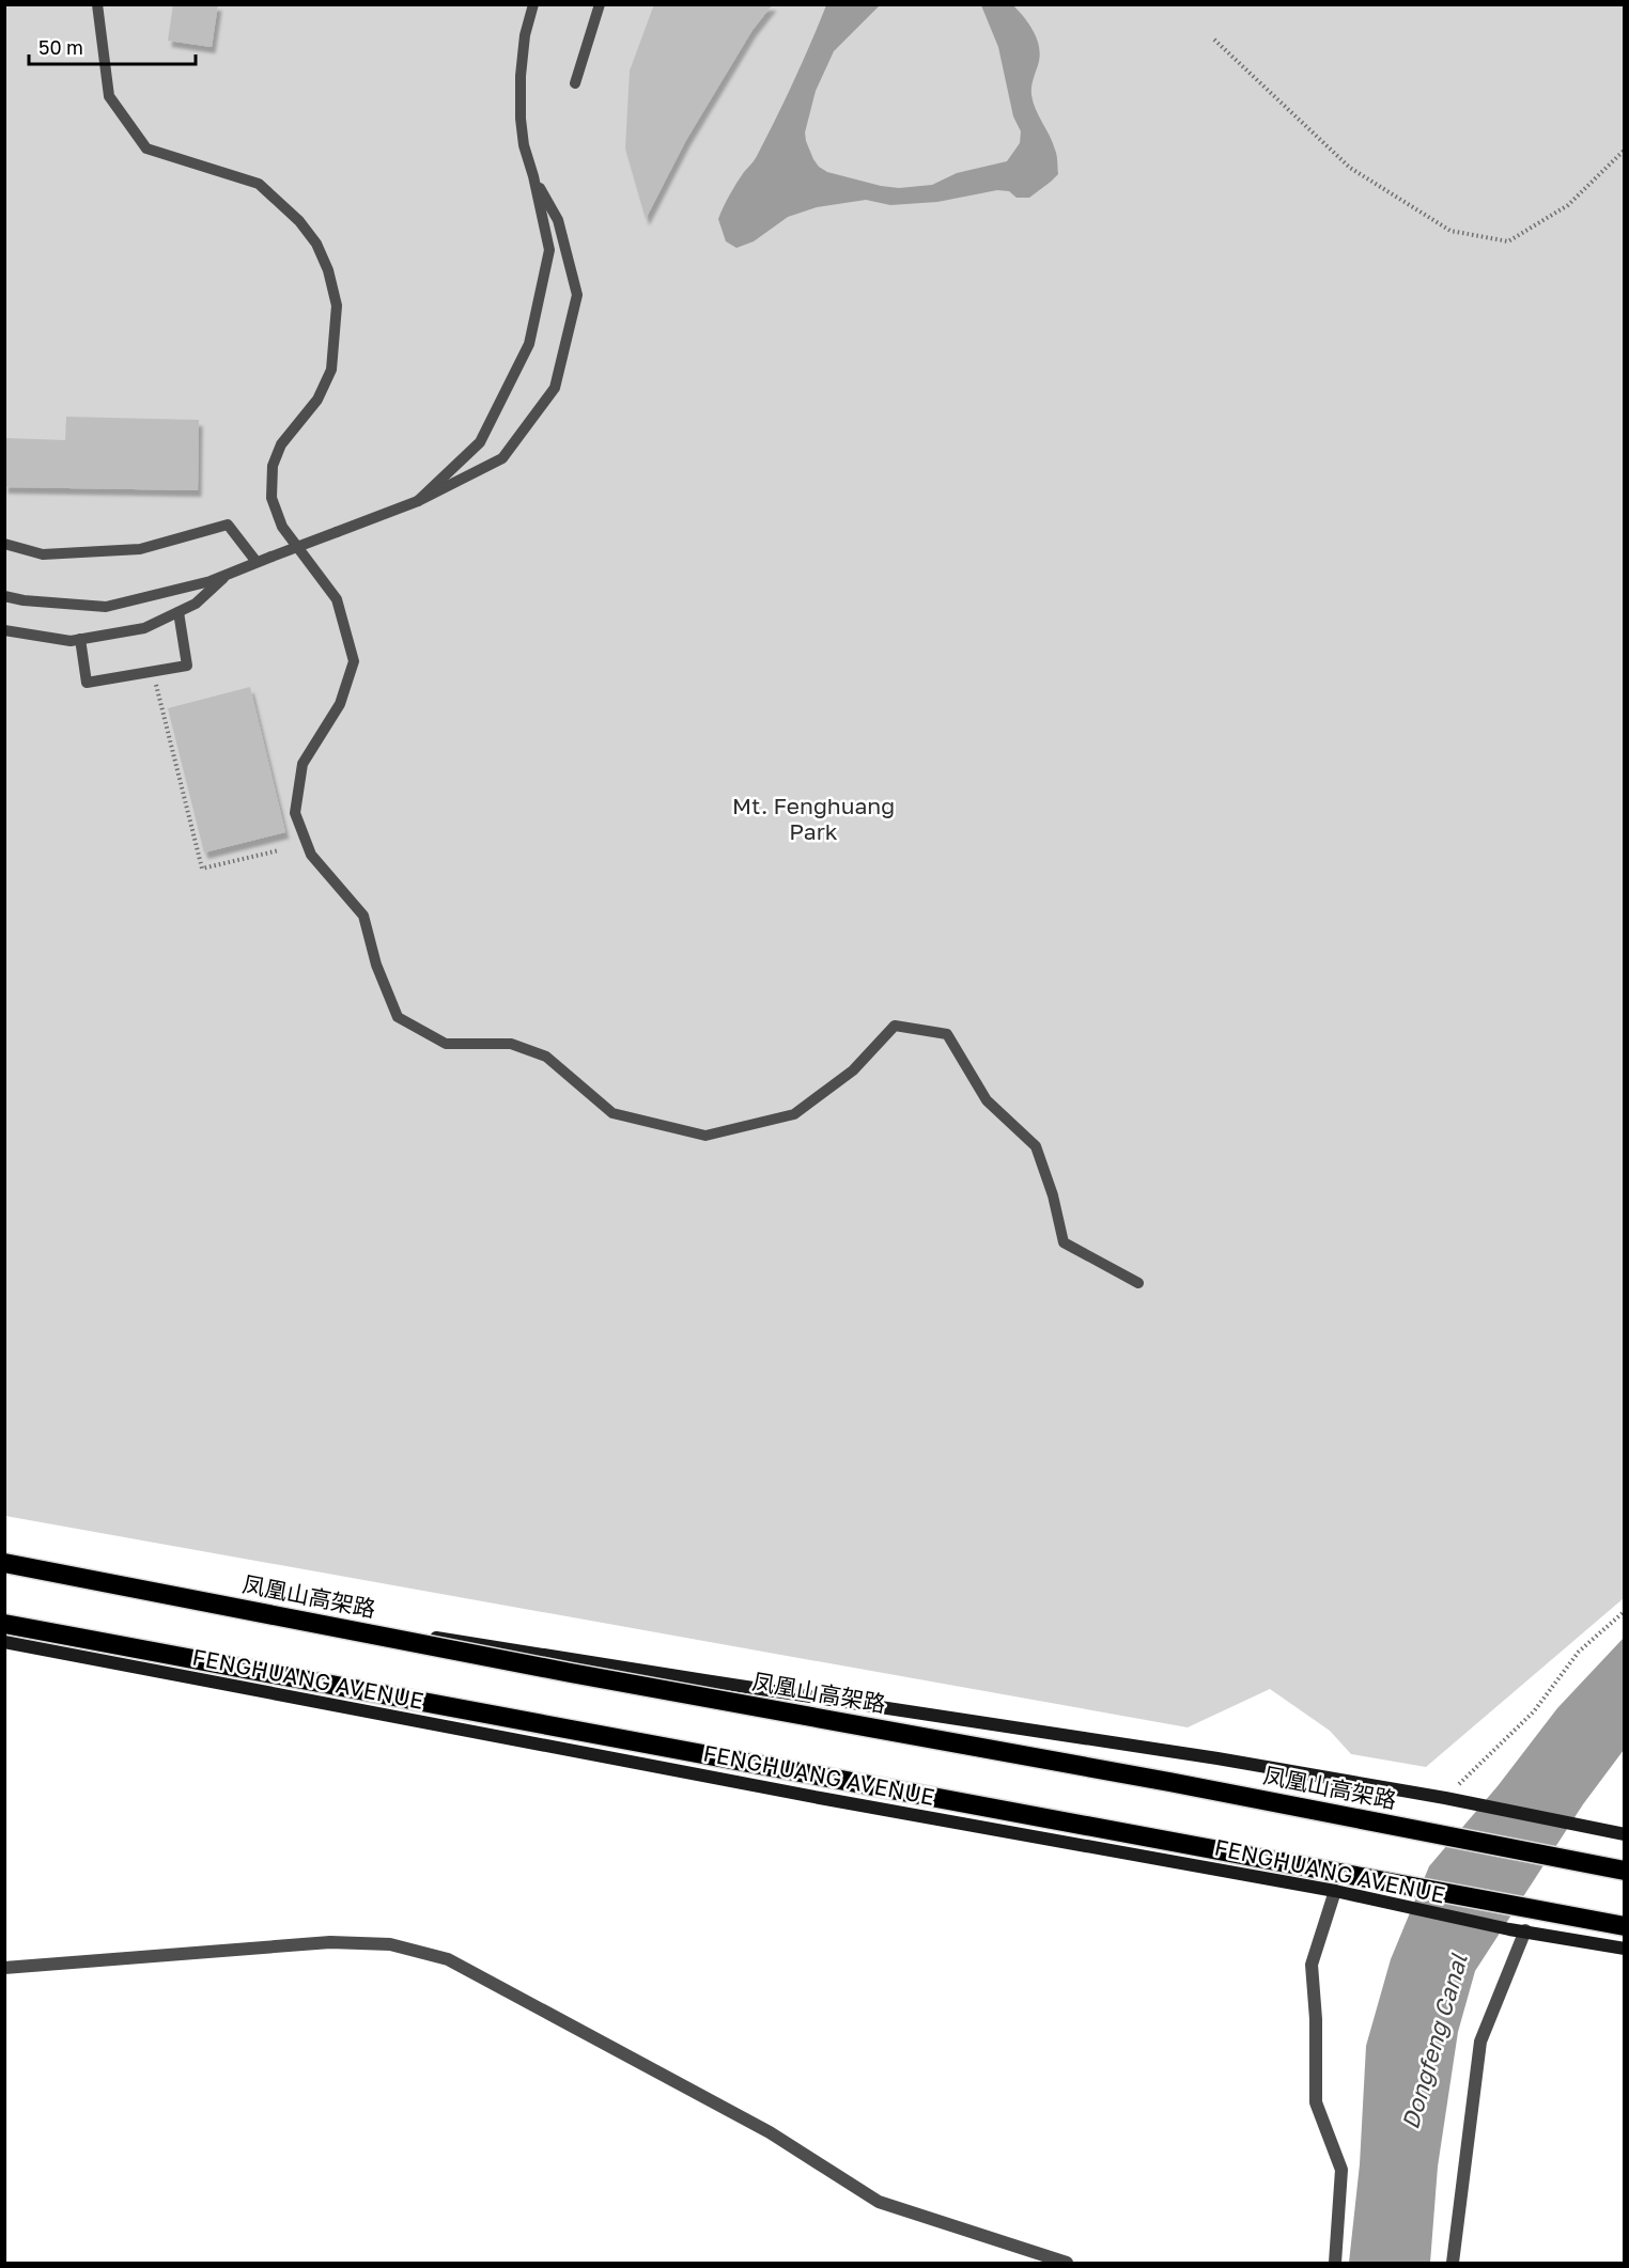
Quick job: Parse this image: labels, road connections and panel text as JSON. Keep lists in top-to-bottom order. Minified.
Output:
{"streets":{"highway":["凤凰山高架路"],"main road":["FENGHUANG AVENUE"]},"water":["Dongfeng Canal"],"parks":["Mt. Fenghuang Park"],"scale_bar":"50 m"}
